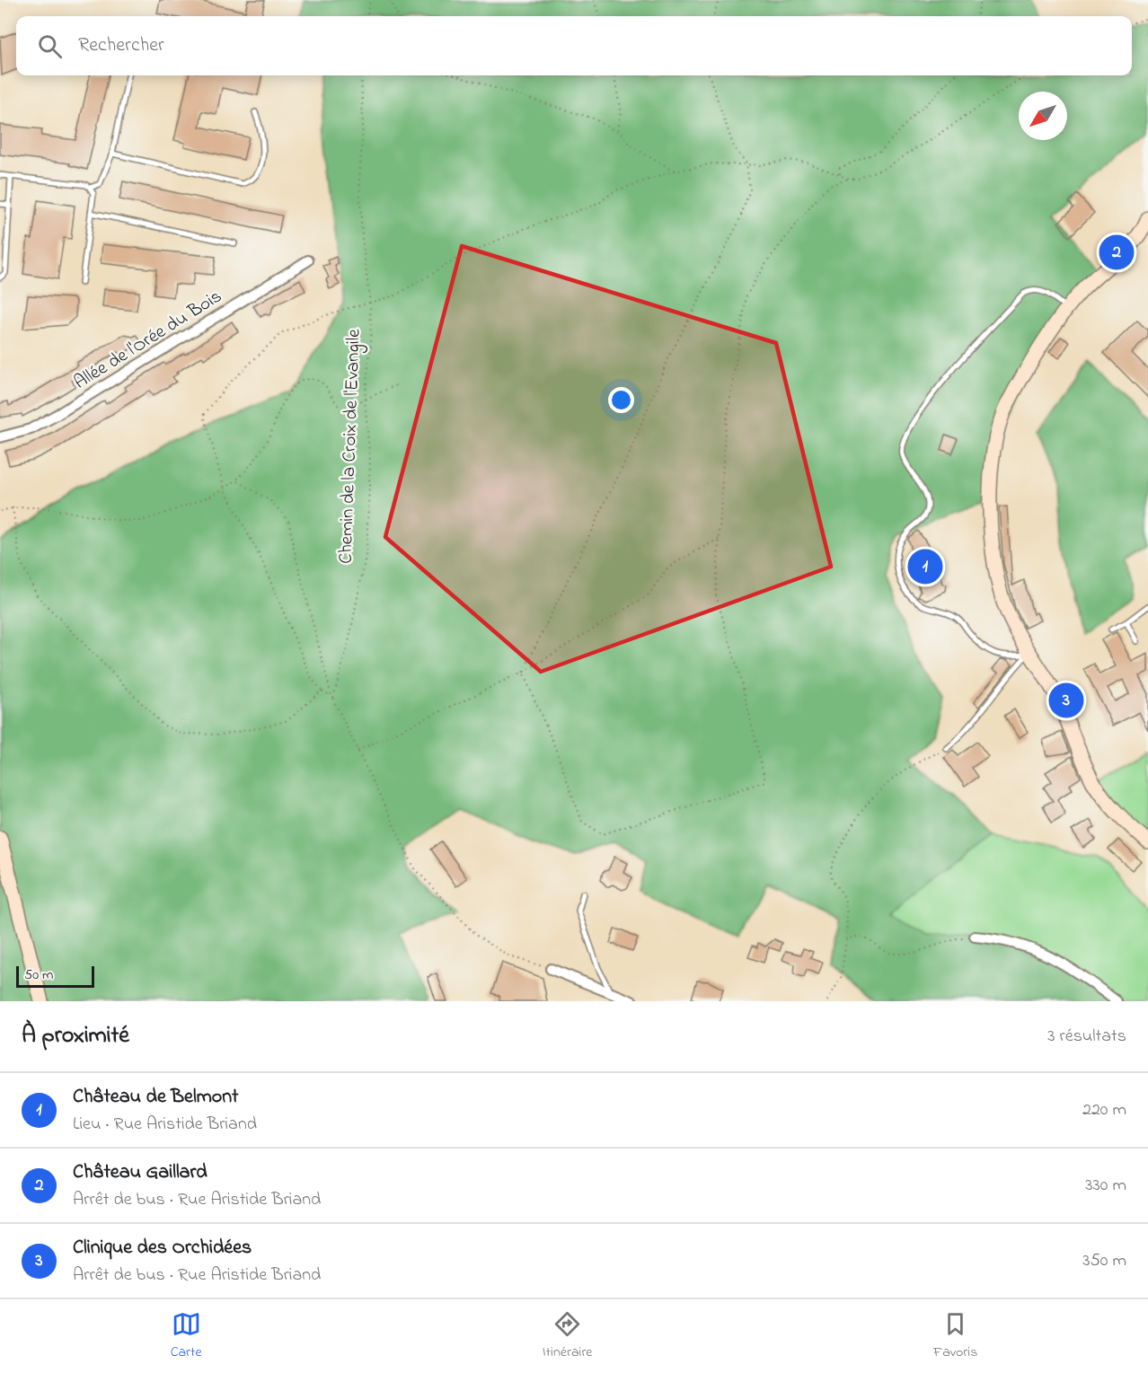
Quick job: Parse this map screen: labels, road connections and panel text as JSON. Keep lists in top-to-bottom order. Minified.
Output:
{"streets":{"street":["Allée de l'Orée du Bois"],"path":["Chemin de la Croix de l'Evangile"]},"scale_bar":"50 m","north":"bottom left","page":{"search":"Rechercher","pins":["2","1","3"],"scale":"50 m","heading":["À proximité","3 résultats"],"list":[{"mark":"1","name":"Château de Belmont","note":"Lieu · Rue Aristide Briand","value":"220 m"},{"mark":"2","name":"Château Gaillard","note":"Arrêt de bus · Rue Aristide Briand","value":"330 m"},{"mark":"3","name":"Clinique des Orchidées","note":"Arrêt de bus · Rue Aristide Briand","value":"350 m"}],"nav":["Carte","Itinéraire","Favoris"]}}
